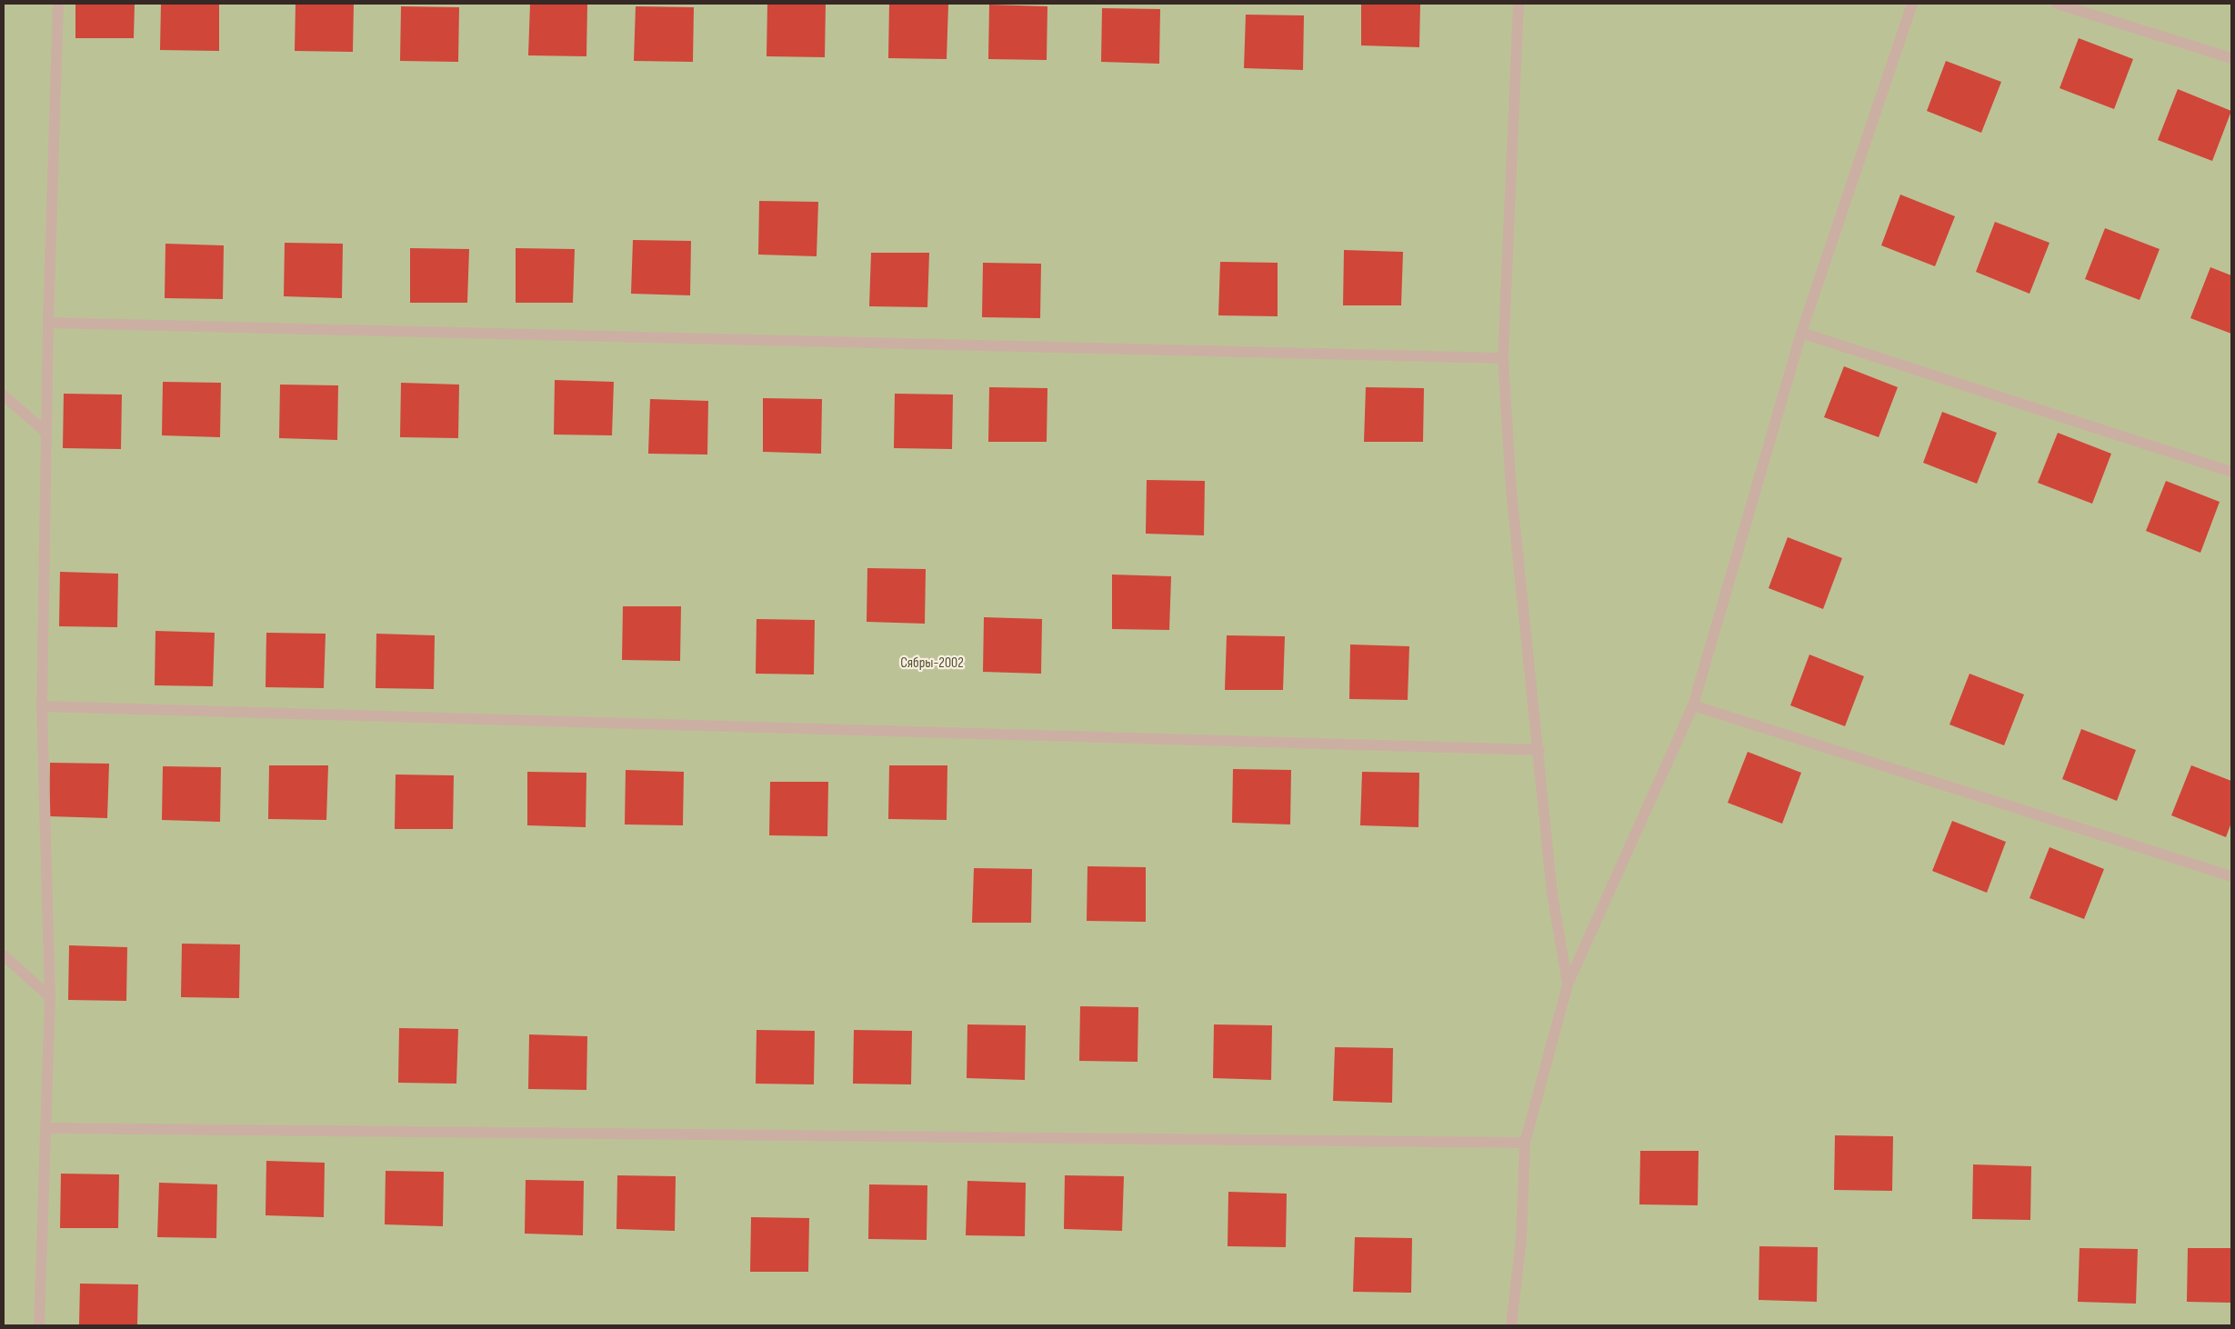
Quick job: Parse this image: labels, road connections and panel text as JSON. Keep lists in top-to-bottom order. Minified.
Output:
{"parks":["Сябры-2002"]}
